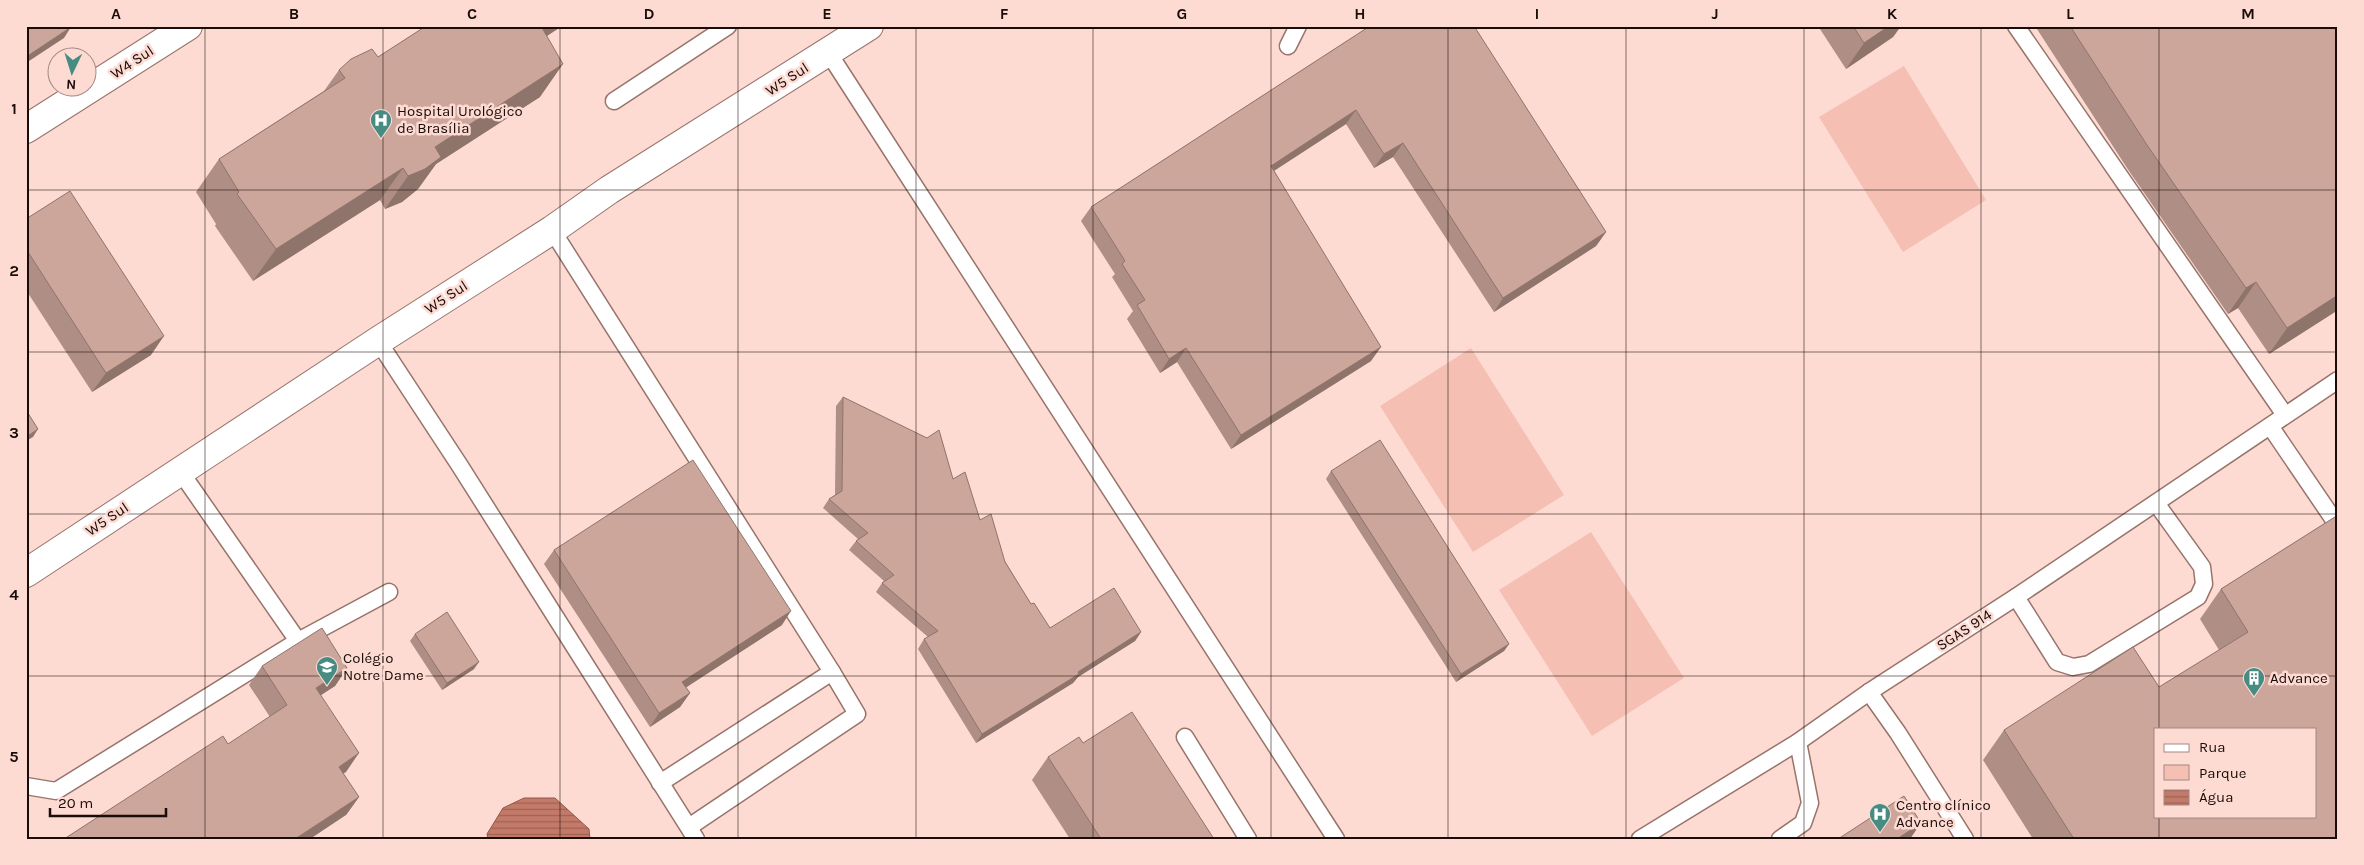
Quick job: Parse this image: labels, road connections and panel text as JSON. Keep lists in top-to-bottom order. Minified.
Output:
{"streets":{"main road":["W4 Sul","W5 Sul"],"lane":["SGAS 914"]},"places":{"hospital":["Hospital Urológico de Brasília","Centro clínico Advance"],"school or university":["Colégio Notre Dame"],"building":["Advance"]},"legend":["Rua","Parque","Água"],"scale_bar":"20 m","north":"bottom","grid":{"columns":["A","B","C","D","E","F","G","H","I","J","K","L","M"],"rows":["1","2","3","4","5"]}}
